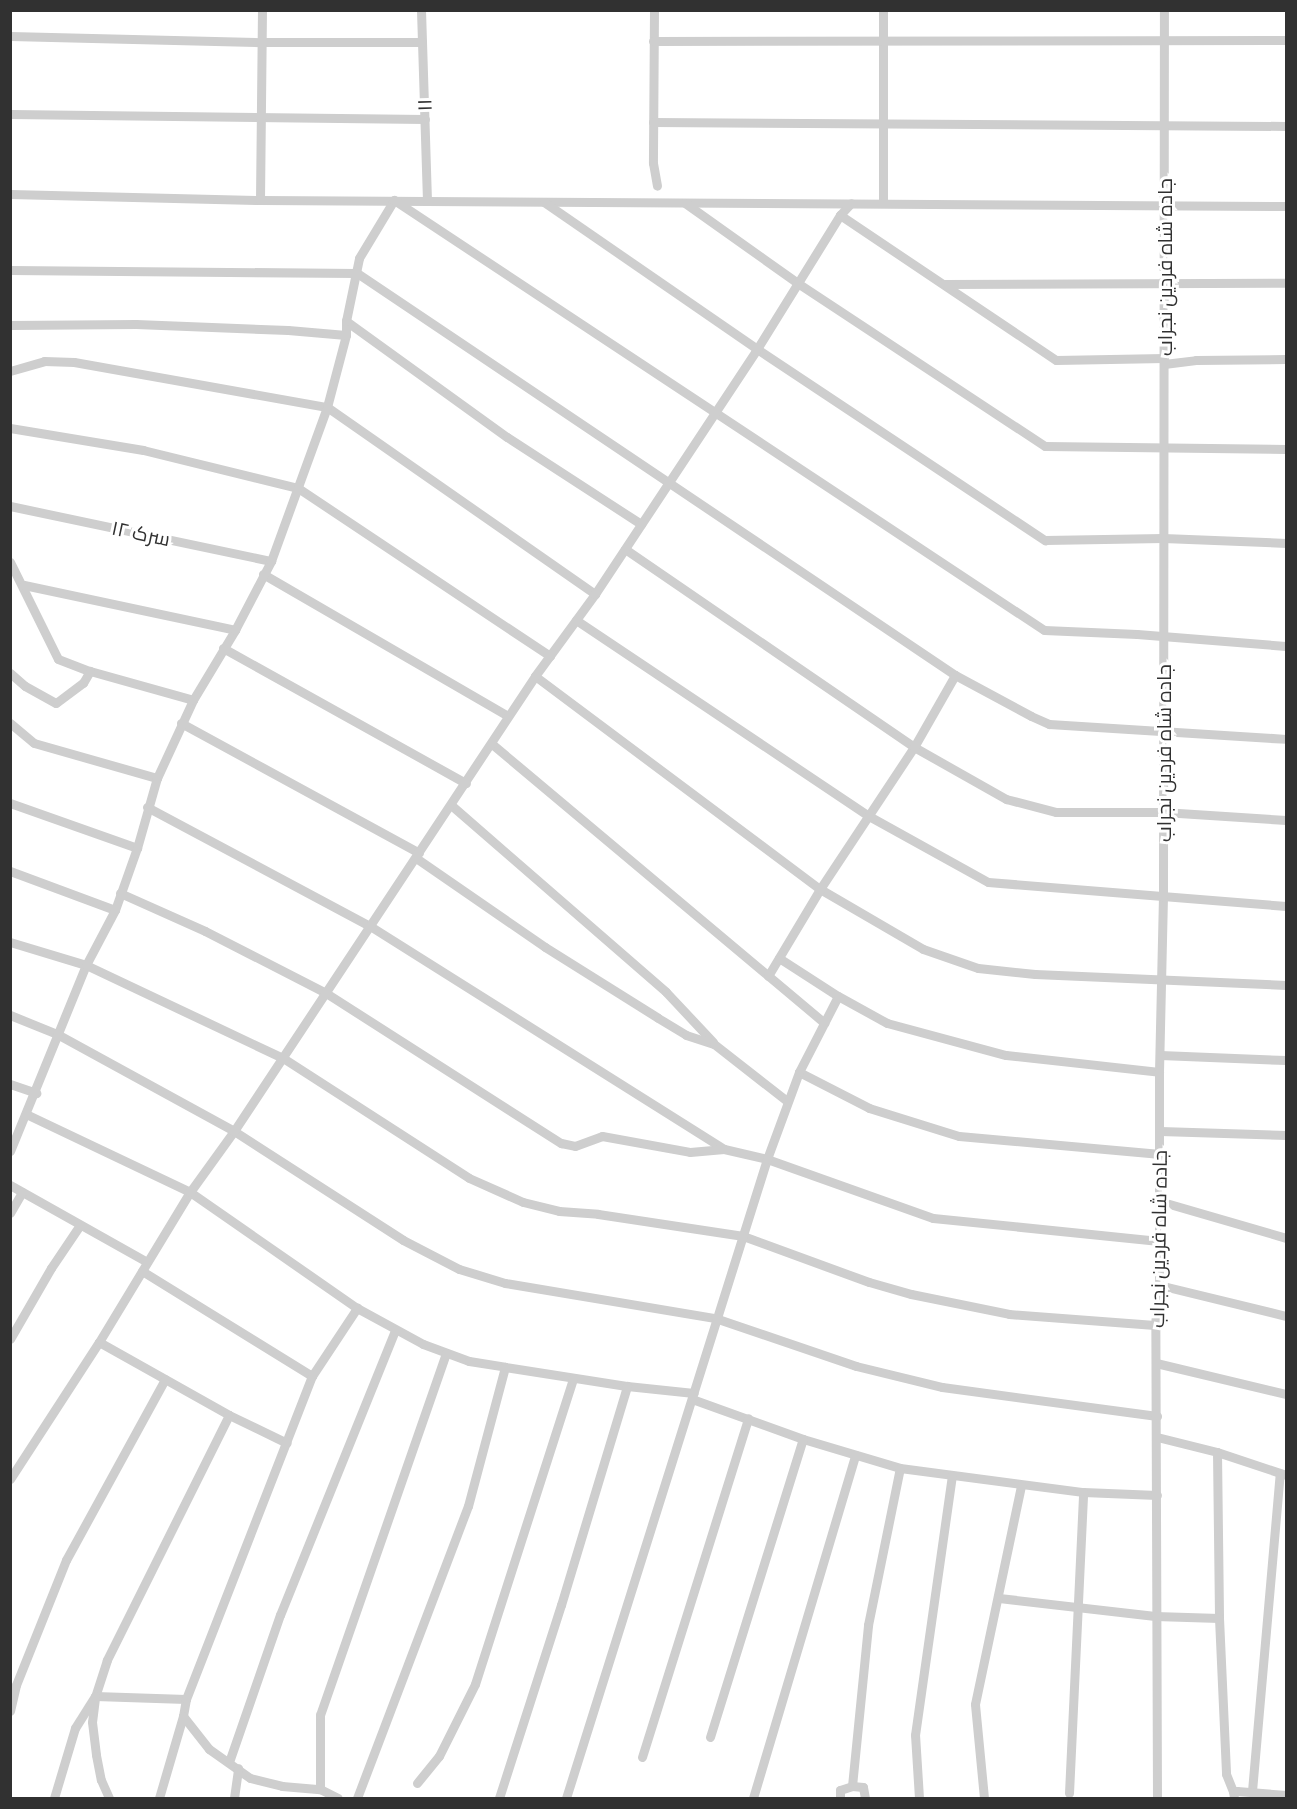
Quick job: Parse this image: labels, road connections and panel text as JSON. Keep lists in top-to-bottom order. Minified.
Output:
{"streets":{"street":["۱۱","جاده شاه فردین نجراب","سرک ۱۲"]}}
